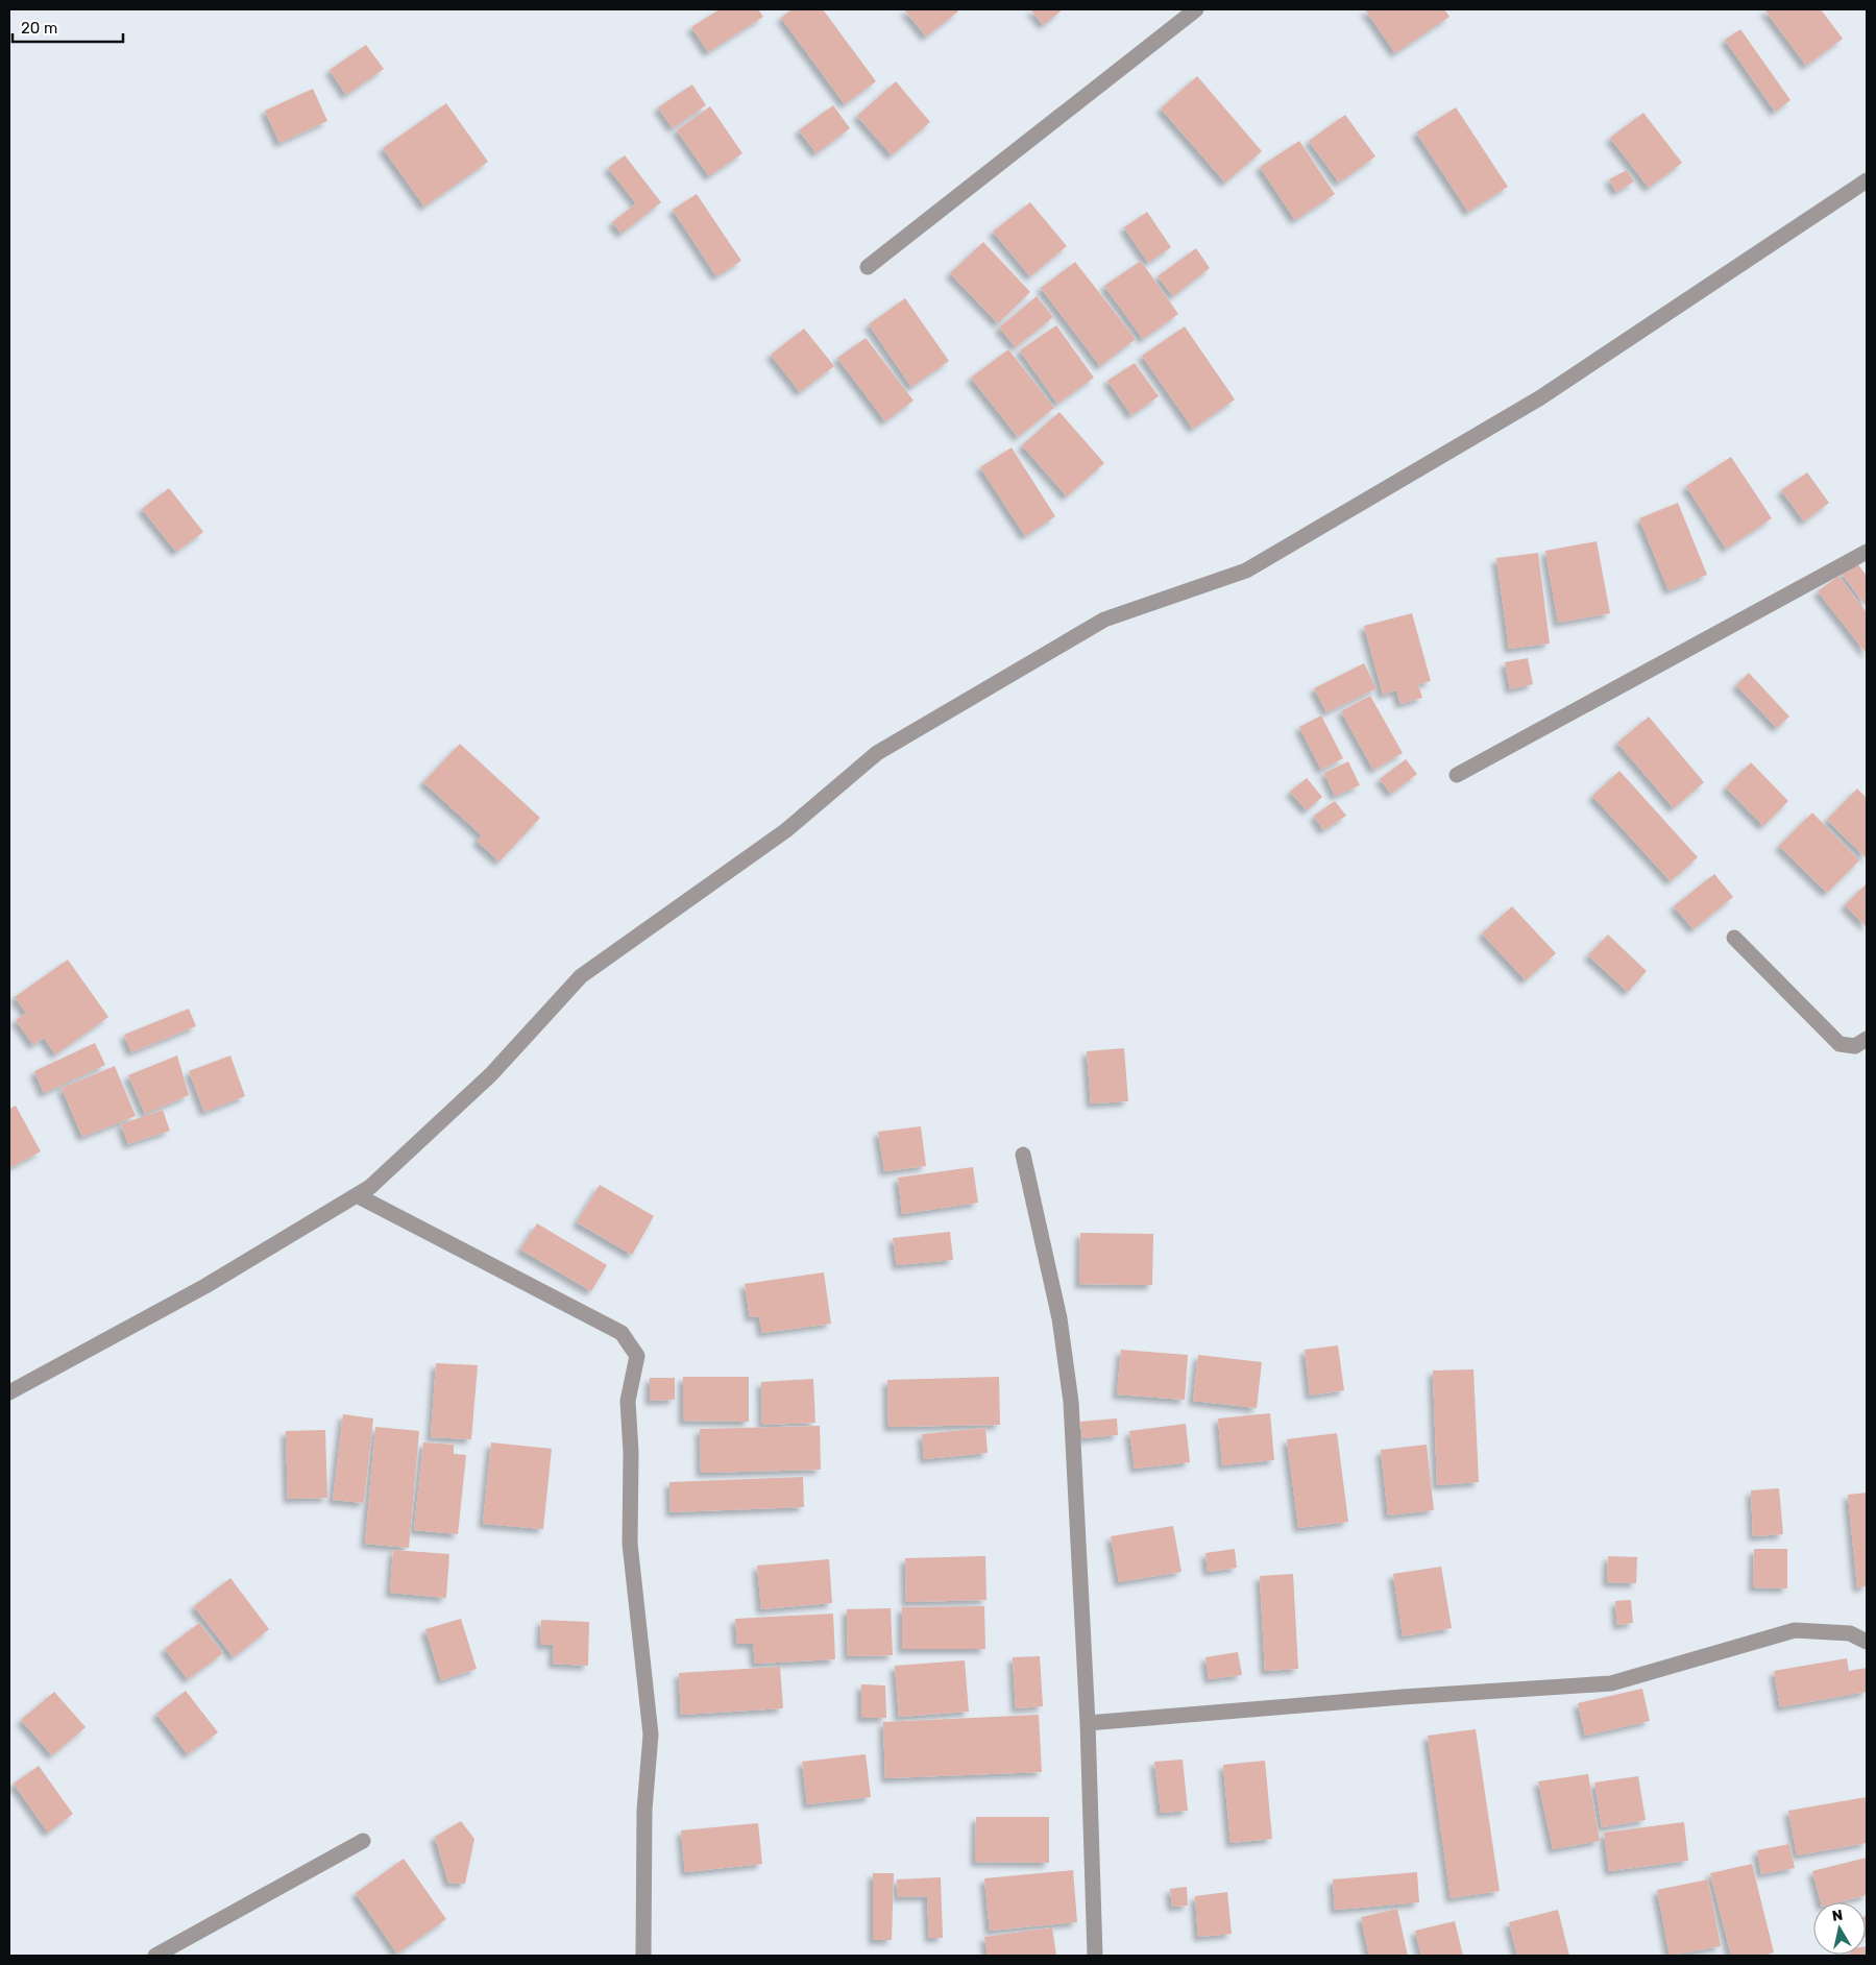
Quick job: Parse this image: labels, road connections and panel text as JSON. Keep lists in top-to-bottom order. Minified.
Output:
{"scale_bar":"20 m","north":"top"}
